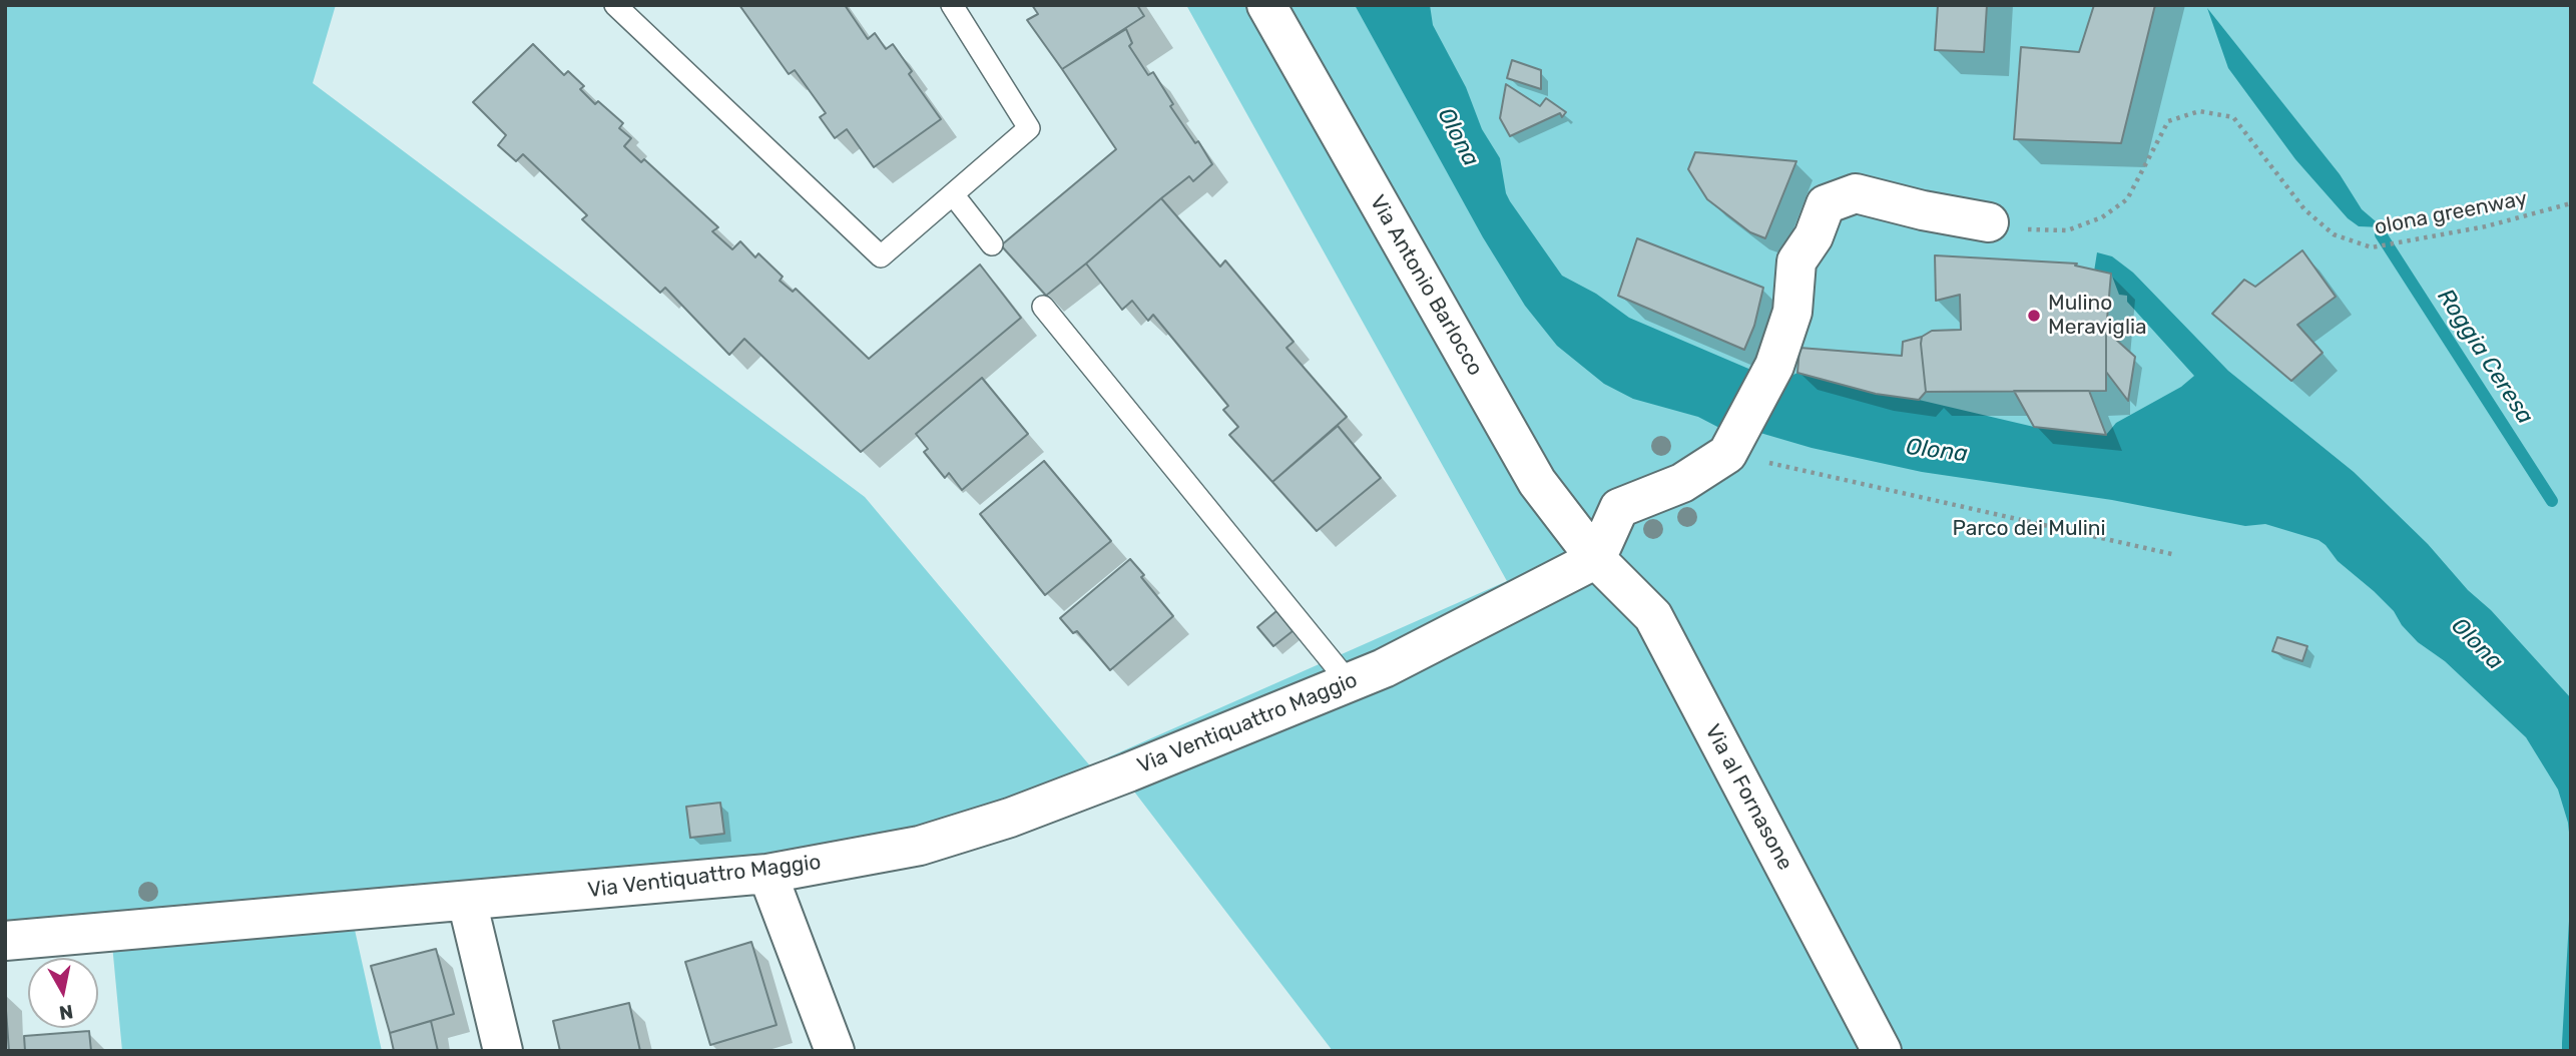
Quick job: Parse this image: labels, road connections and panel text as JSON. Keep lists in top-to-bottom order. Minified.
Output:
{"streets":{"street":["Via Antonio Barlocco","Via Ventiquattro Maggio","Via al Fornasone"],"path":["olona greenway"]},"crossings":[["Via Antonio Barlocco","Via Ventiquattro Maggio"],["Via Antonio Barlocco","Via al Fornasone"],["Via Ventiquattro Maggio","Via al Fornasone"]],"water":["Olona","Roggia Ceresa"],"parks":["Parco dei Mulini"],"places":["Mulino Meraviglia"],"north":"bottom"}
